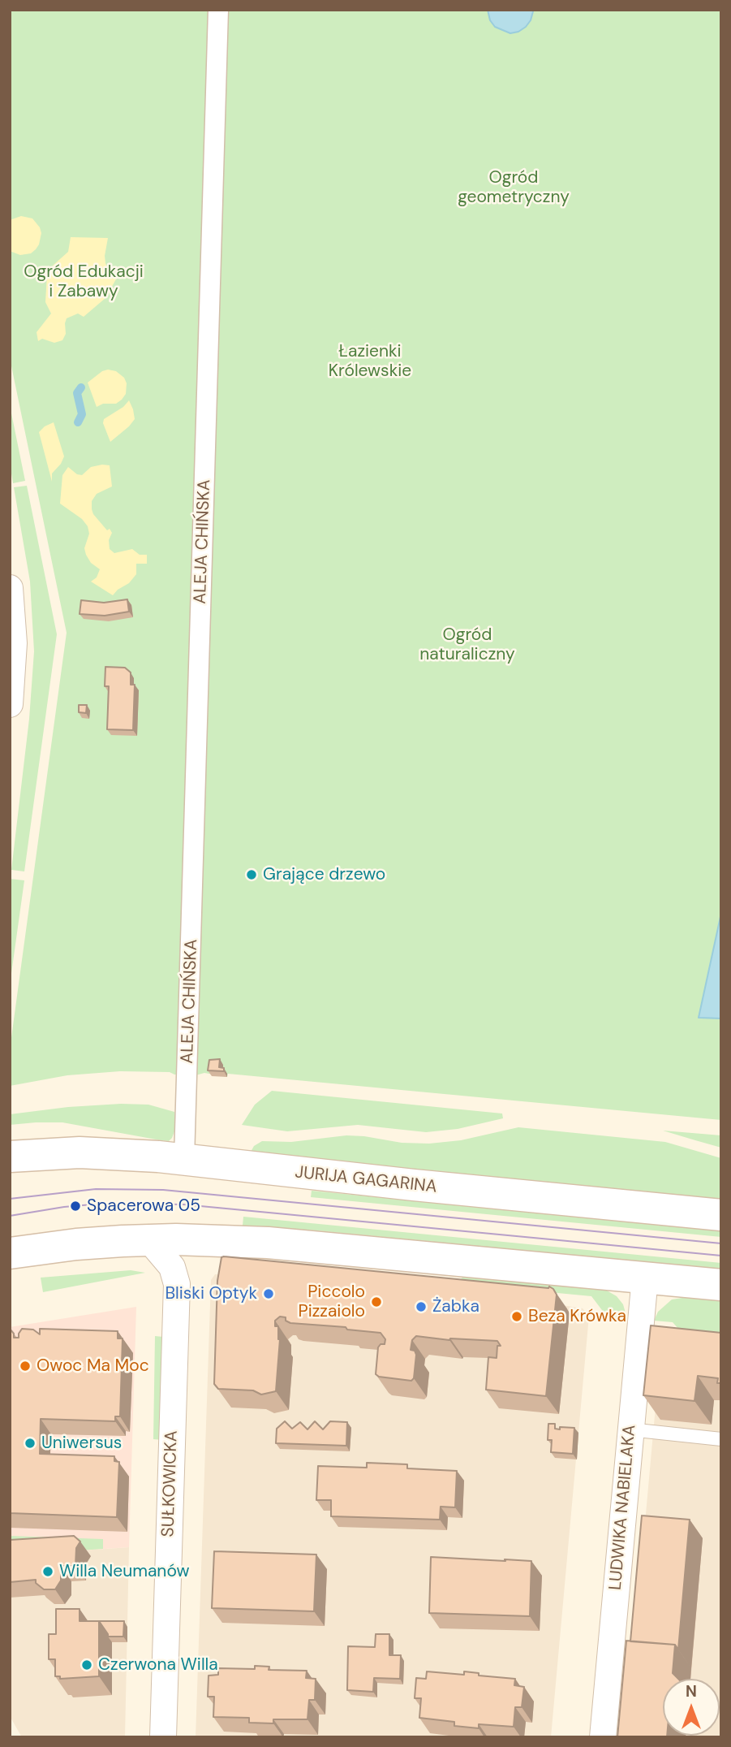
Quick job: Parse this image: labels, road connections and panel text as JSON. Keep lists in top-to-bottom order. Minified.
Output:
{"streets":{"main road":["JURIJA GAGARINA"],"street":["ALEJA CHIŃSKA","SUŁKOWICKA","LUDWIKA NABIELAKA"]},"crossings":[["ALEJA CHIŃSKA","JURIJA GAGARINA"]],"parks":["Ogród geometryczny","Ogród Edukacji i Zabawy","Łazienki Królewskie","Ogród naturaliczny"],"places":["Grające drzewo","Spacerowa 05","Bliski Optyk","Piccolo Pizzaiolo","Żabka","Beza Krówka","Owoc Ma Moc","Uniwersus","Willa Neumanów","Czerwona Willa"],"north":"top"}
